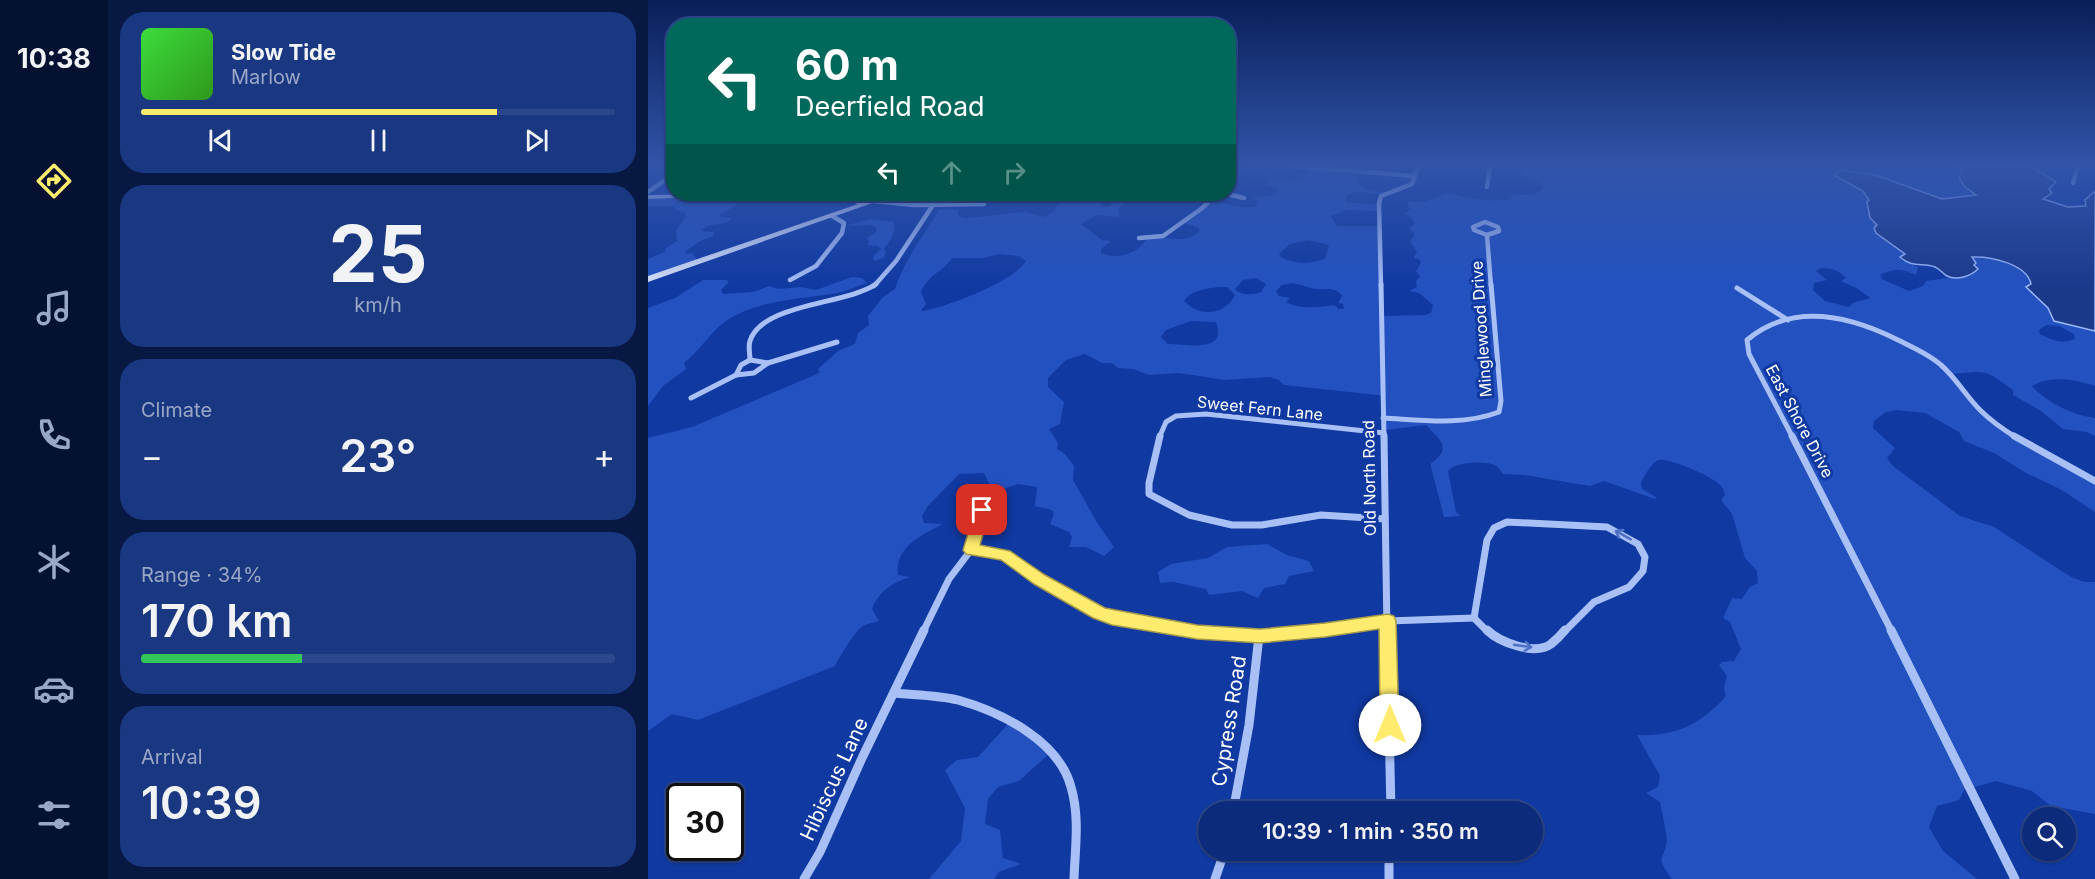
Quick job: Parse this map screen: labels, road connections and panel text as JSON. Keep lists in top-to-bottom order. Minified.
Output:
{"streets":{"street":["Minglewood Drive","Sweet Fern Lane","East Shore Drive","Old North Road","Cypress Road","Hibiscus Lane"]},"crossings":[["Minglewood Drive","Old North Road"],["Sweet Fern Lane","Old North Road"]],"page":{"tabs":"10:38","turn":["60 m","Deerfield Road"],"song":["Slow Tide","Marlow"],"tile":[["25","km/h"],"Climate",["Range · 34%","170 km"],["Arrival","10:39"]],"heat":["−","23°","+"],"limit":"30","trip":"10:39 · 1 min · 350 m"}}
